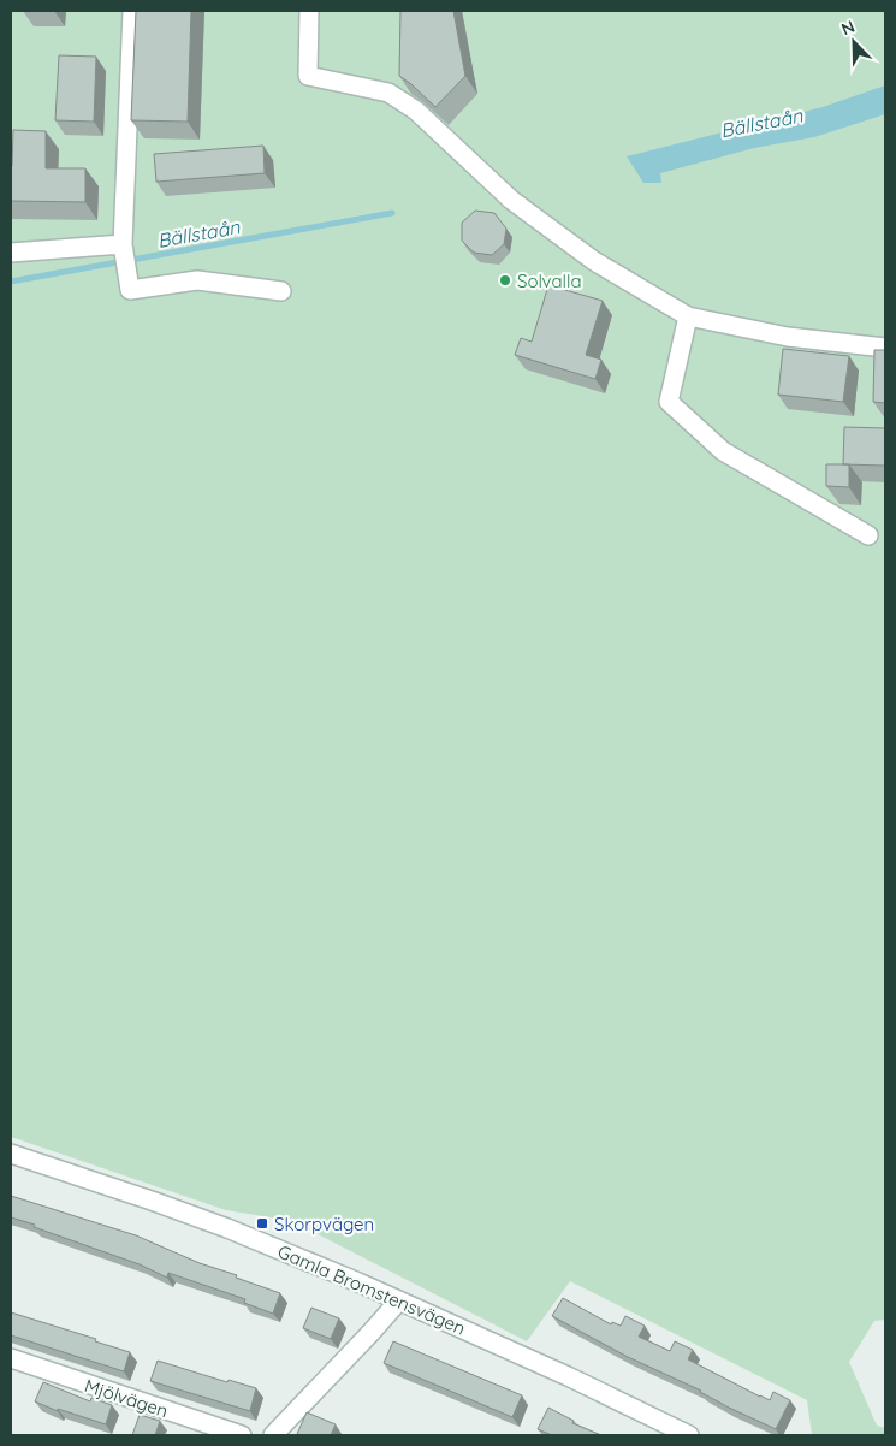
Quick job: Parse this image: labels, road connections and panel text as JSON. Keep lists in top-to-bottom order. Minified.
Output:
{"streets":{"street":["Gamla Bromstensvägen","Mjölvägen"]},"water":["Bällstaån"],"places":{"other":["Solvalla"],"transit":["Skorpvägen"]},"north":"top left"}
